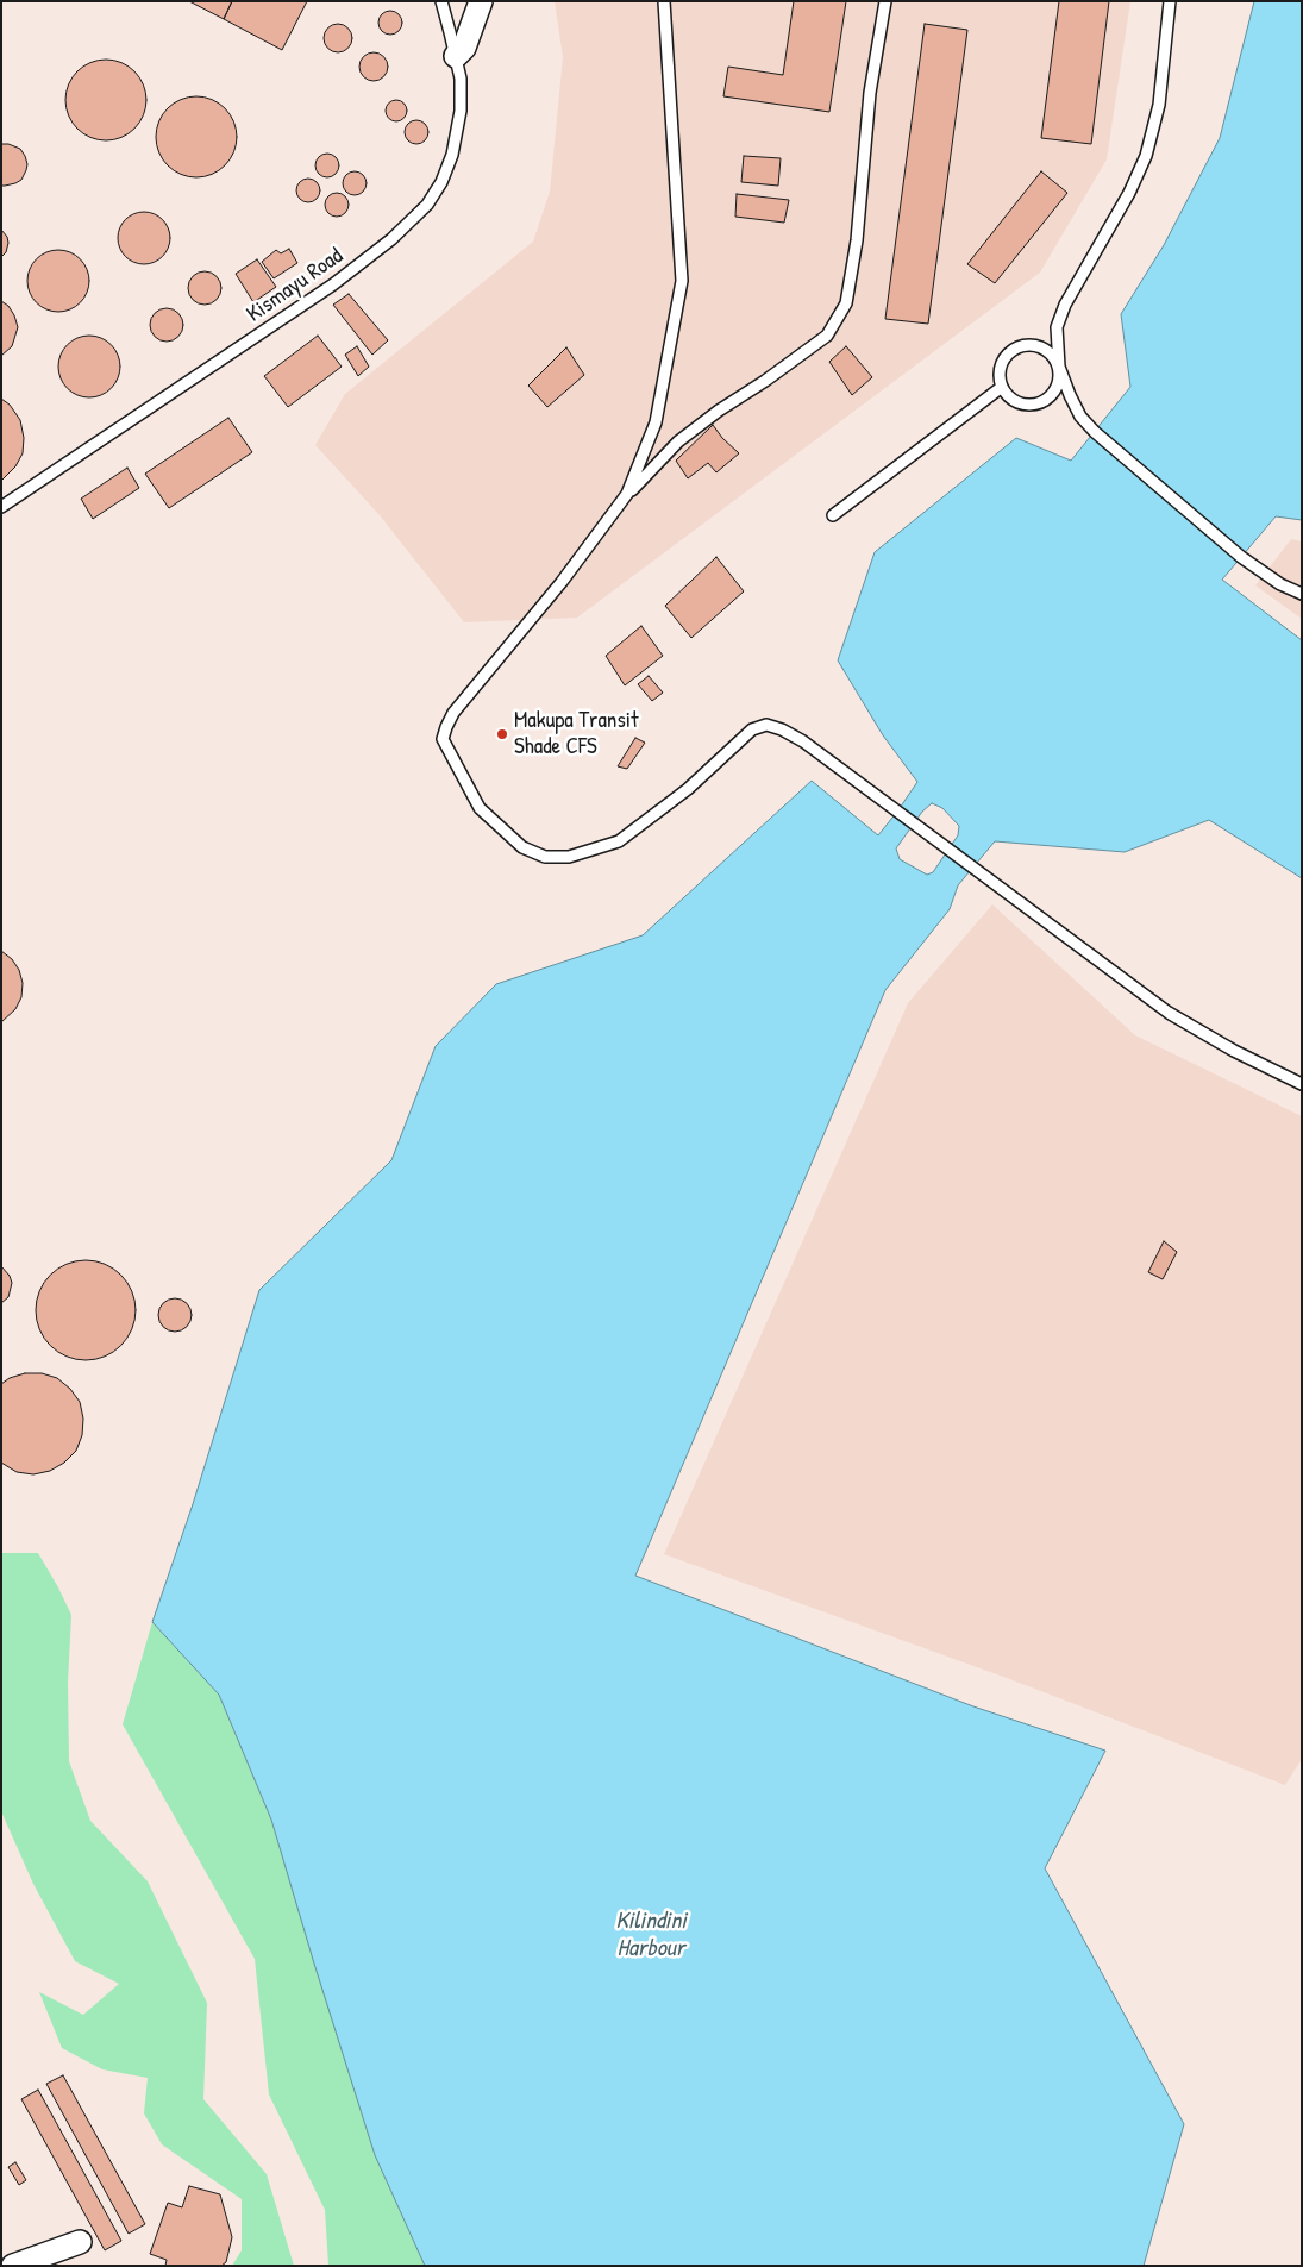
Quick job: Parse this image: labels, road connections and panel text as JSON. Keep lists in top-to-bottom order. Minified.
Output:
{"streets":{"lane":["Kismayu Road"]},"water":["Kilindini Harbour"],"places":["Makupa Transit Shade CFS"]}
